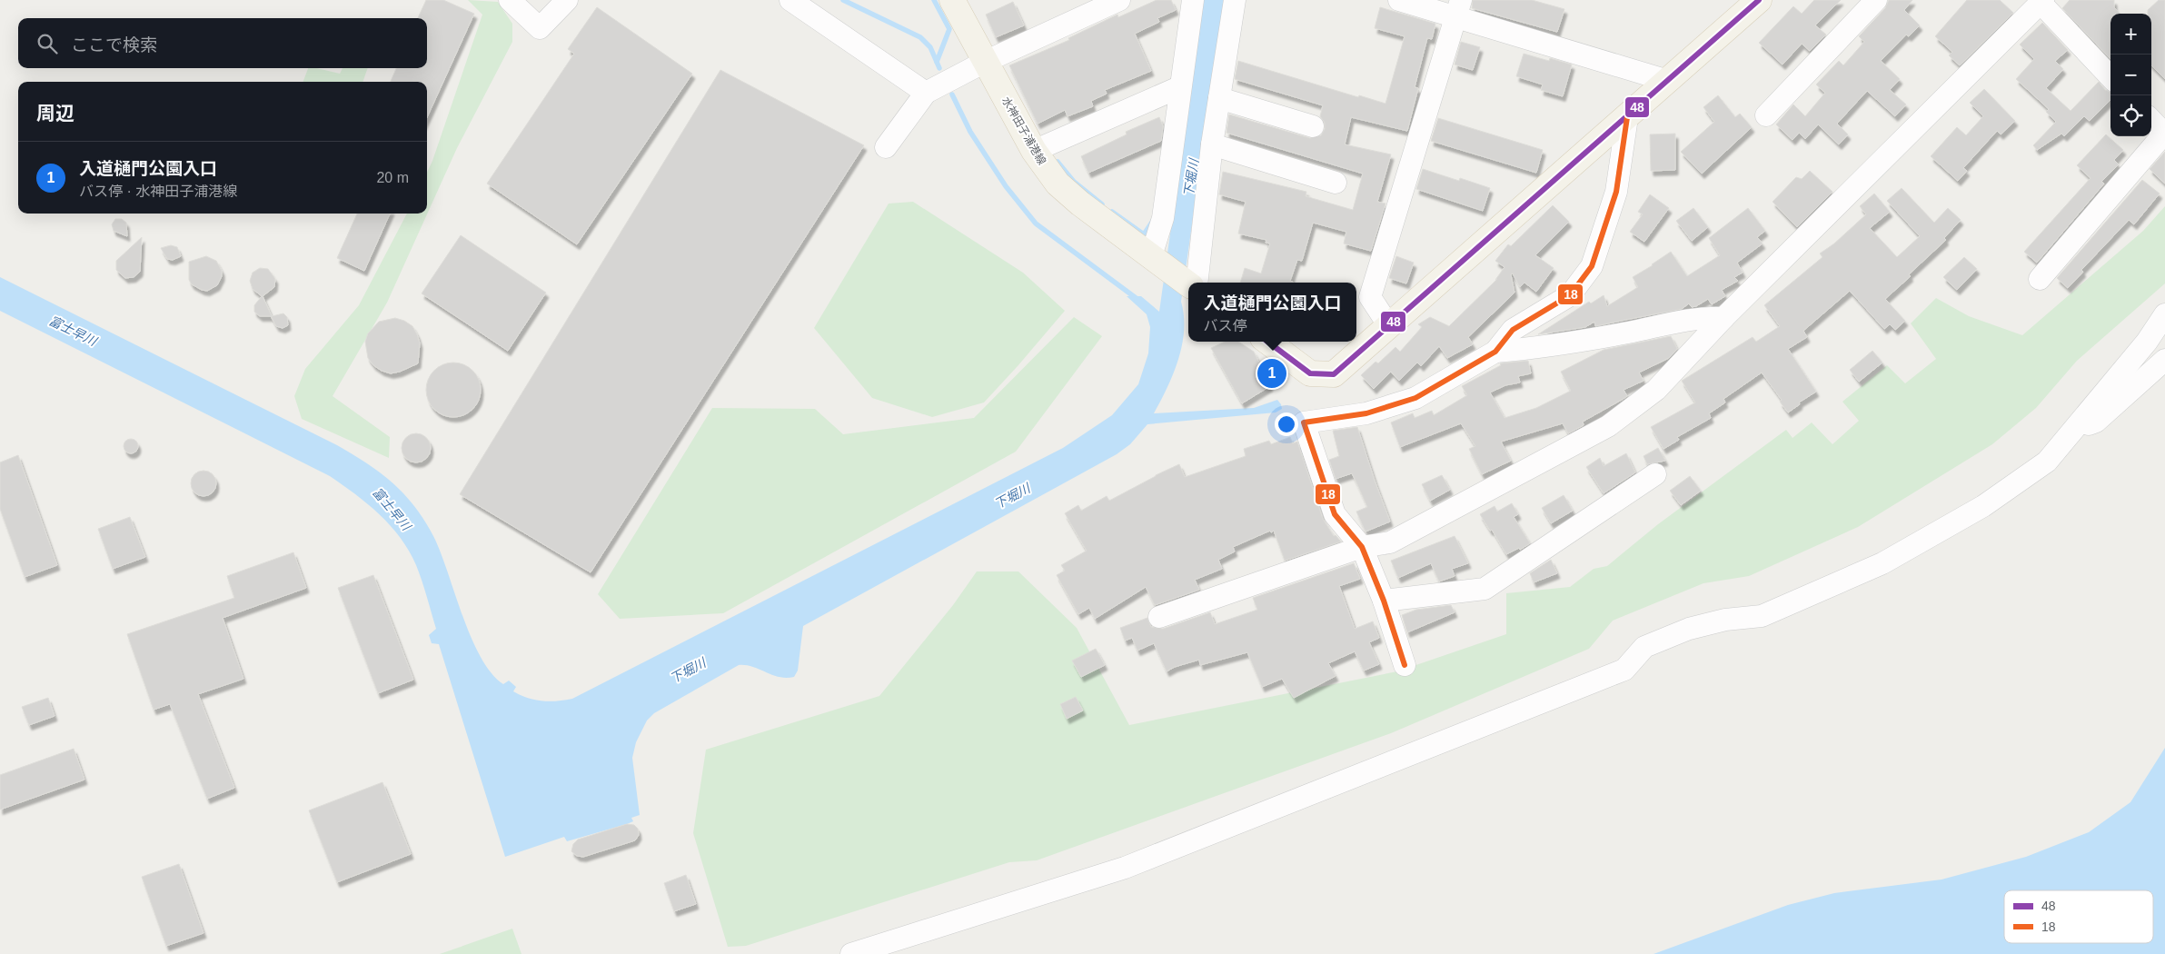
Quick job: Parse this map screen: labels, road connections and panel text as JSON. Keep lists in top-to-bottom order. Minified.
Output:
{"streets":{"main road":["水神田子浦港線"]},"water":["下堀川","富士早川"],"lines":["transit line 48","transit line 18"],"legend":["48","18"],"page":{"map_buttons":["+","−"],"search":"ここで検索","heading":"周辺","list":[{"mark":"1","name":"入道樋門公園入口","note":"バス停 · 水神田子浦港線","value":"20 m"}],"popup":["入道樋門公園入口","バス停"],"pins":"1"}}
